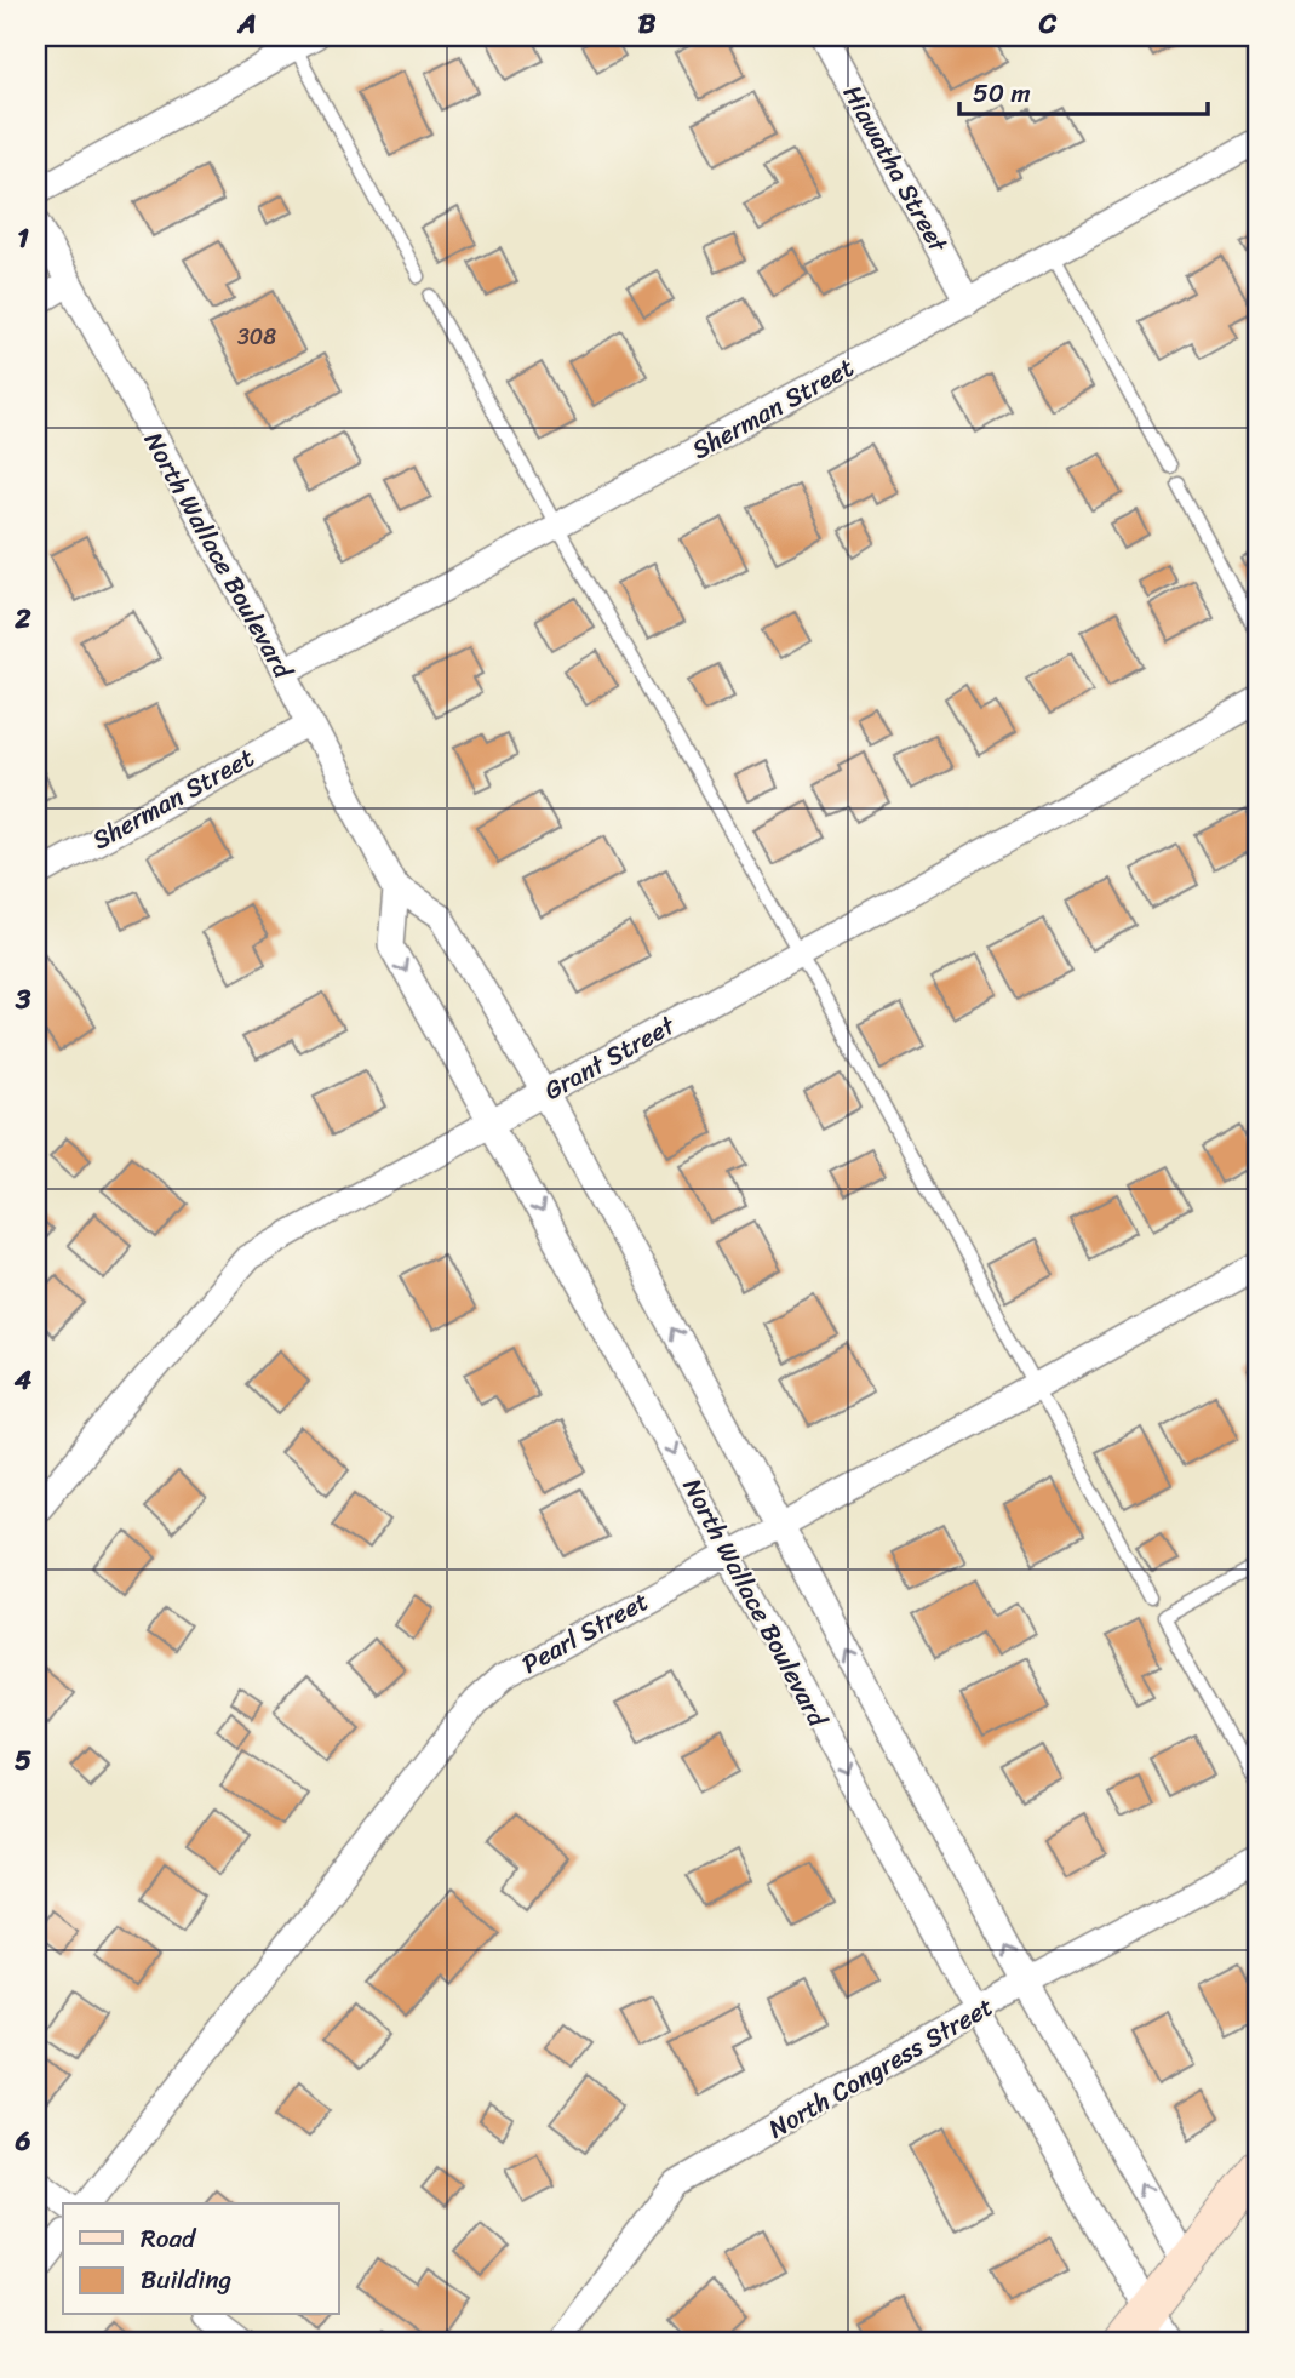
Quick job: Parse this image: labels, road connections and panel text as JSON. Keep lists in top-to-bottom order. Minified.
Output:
{"streets":{"street":["Hiawatha Street","Sherman Street","North Wallace Boulevard","Grant Street","Pearl Street","North Congress Street"]},"crossings":[["Hiawatha Street","Sherman Street"],["Sherman Street","North Wallace Boulevard"],["North Wallace Boulevard","Grant Street"],["North Wallace Boulevard","Pearl Street"],["North Wallace Boulevard","North Congress Street"]],"house_numbers":["308"],"legend":["Road","Building"],"scale_bar":"50 m","grid":{"columns":["A","B","C"],"rows":["1","2","3","4","5","6"]}}
